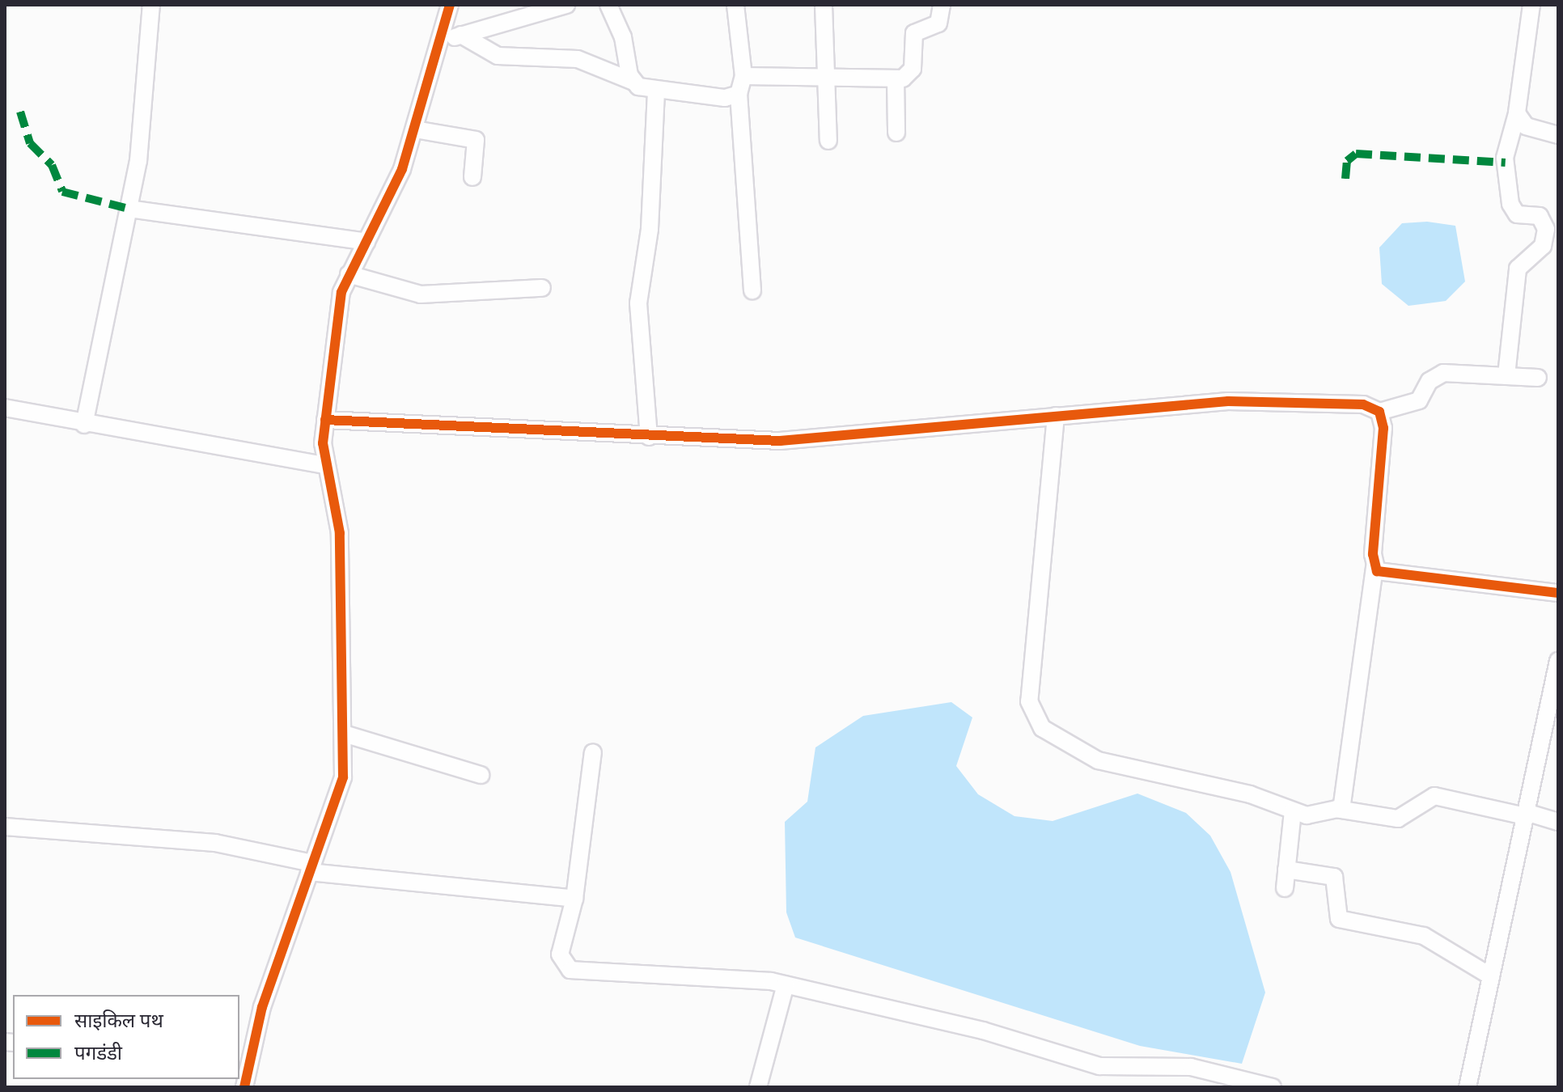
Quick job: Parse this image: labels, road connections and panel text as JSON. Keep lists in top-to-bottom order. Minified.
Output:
{"legend":["साइकिल पथ","पगडंडी"]}
